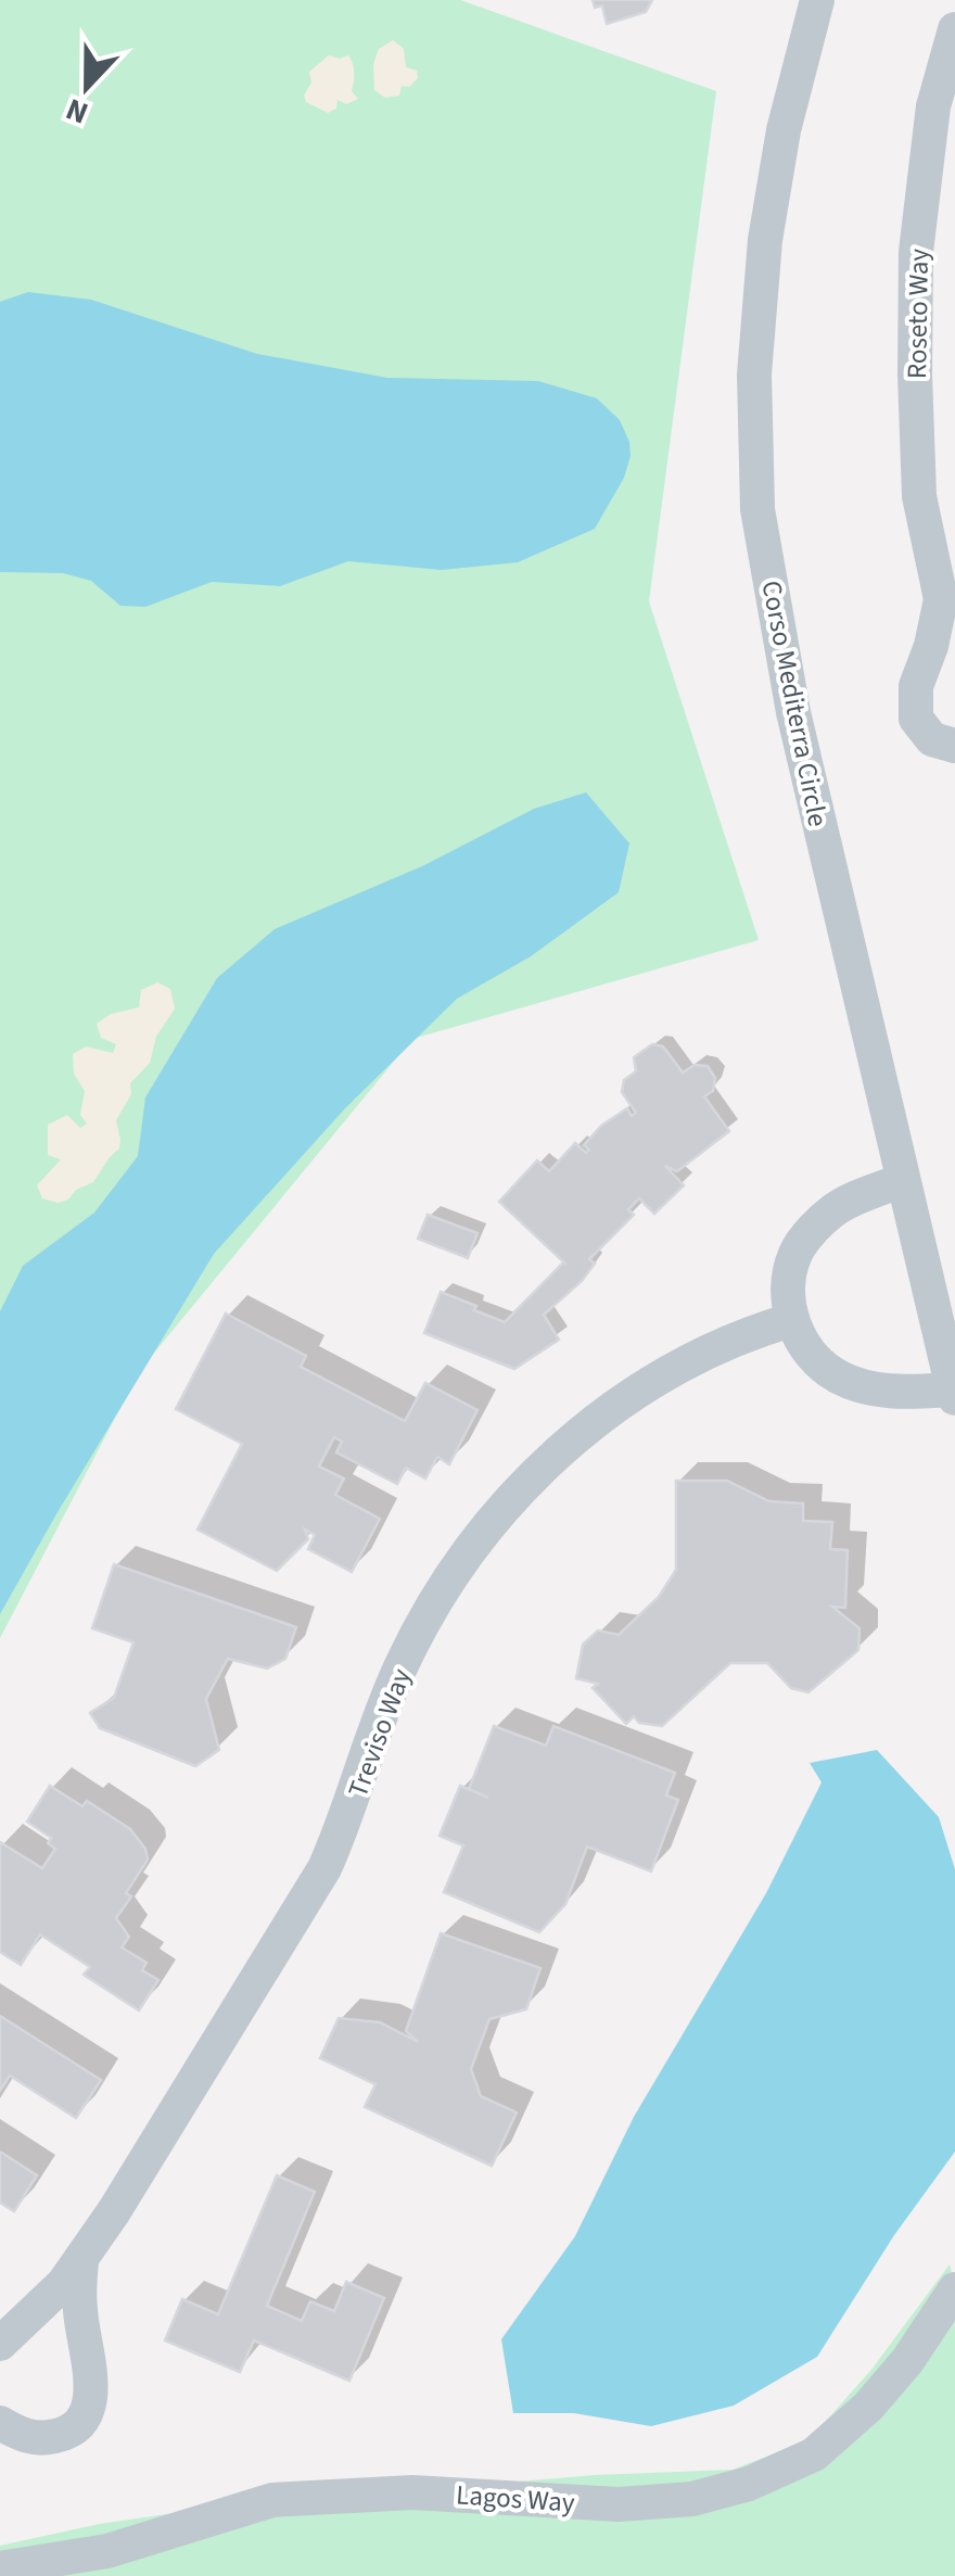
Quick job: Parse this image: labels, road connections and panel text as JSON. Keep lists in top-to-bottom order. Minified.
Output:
{"streets":{"street":["Roseto Way","Corso Mediterra Circle","Treviso Way","Lagos Way"]},"north":"bottom"}
